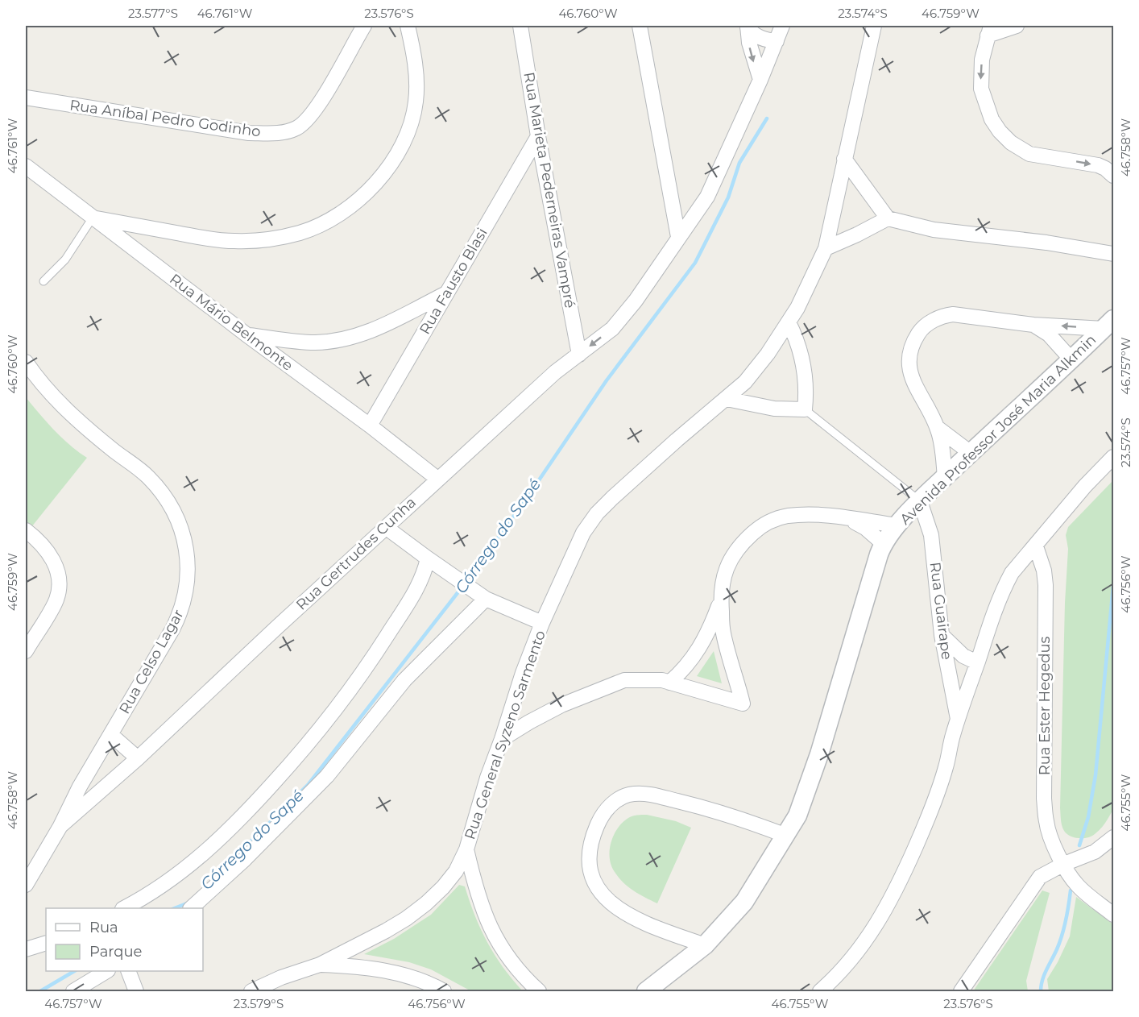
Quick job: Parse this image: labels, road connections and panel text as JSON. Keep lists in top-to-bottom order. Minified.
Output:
{"streets":{"street":["Rua Aníbal Pedro Godinho","Rua Marieta Pederneiras Vampré","Rua Fausto Blasi","Rua Mário Belmonte","Avenida Professor José Maria Alkmin","Rua Gertrudes Cunha","Rua Guairape","Rua Celso Lagar","Rua Ester Hegedus","Rua General Syzeno Sarmento"]},"crossings":[["Rua Marieta Pederneiras Vampré","Rua Fausto Blasi"],["Rua Marieta Pederneiras Vampré","Rua Gertrudes Cunha"],["Rua Fausto Blasi","Rua Mário Belmonte"],["Rua Mário Belmonte","Rua Gertrudes Cunha"],["Avenida Professor José Maria Alkmin","Rua Guairape"],["Rua Gertrudes Cunha","Rua Celso Lagar"]],"water":["Córrego do Sapé"],"legend":["Rua","Parque"],"coordinates":["23.577°S","46.761°W","23.576°S","46.760°W","23.574°S","46.759°W","46.758°W","46.757°W","46.756°W","46.755°W","23.579°S"]}
